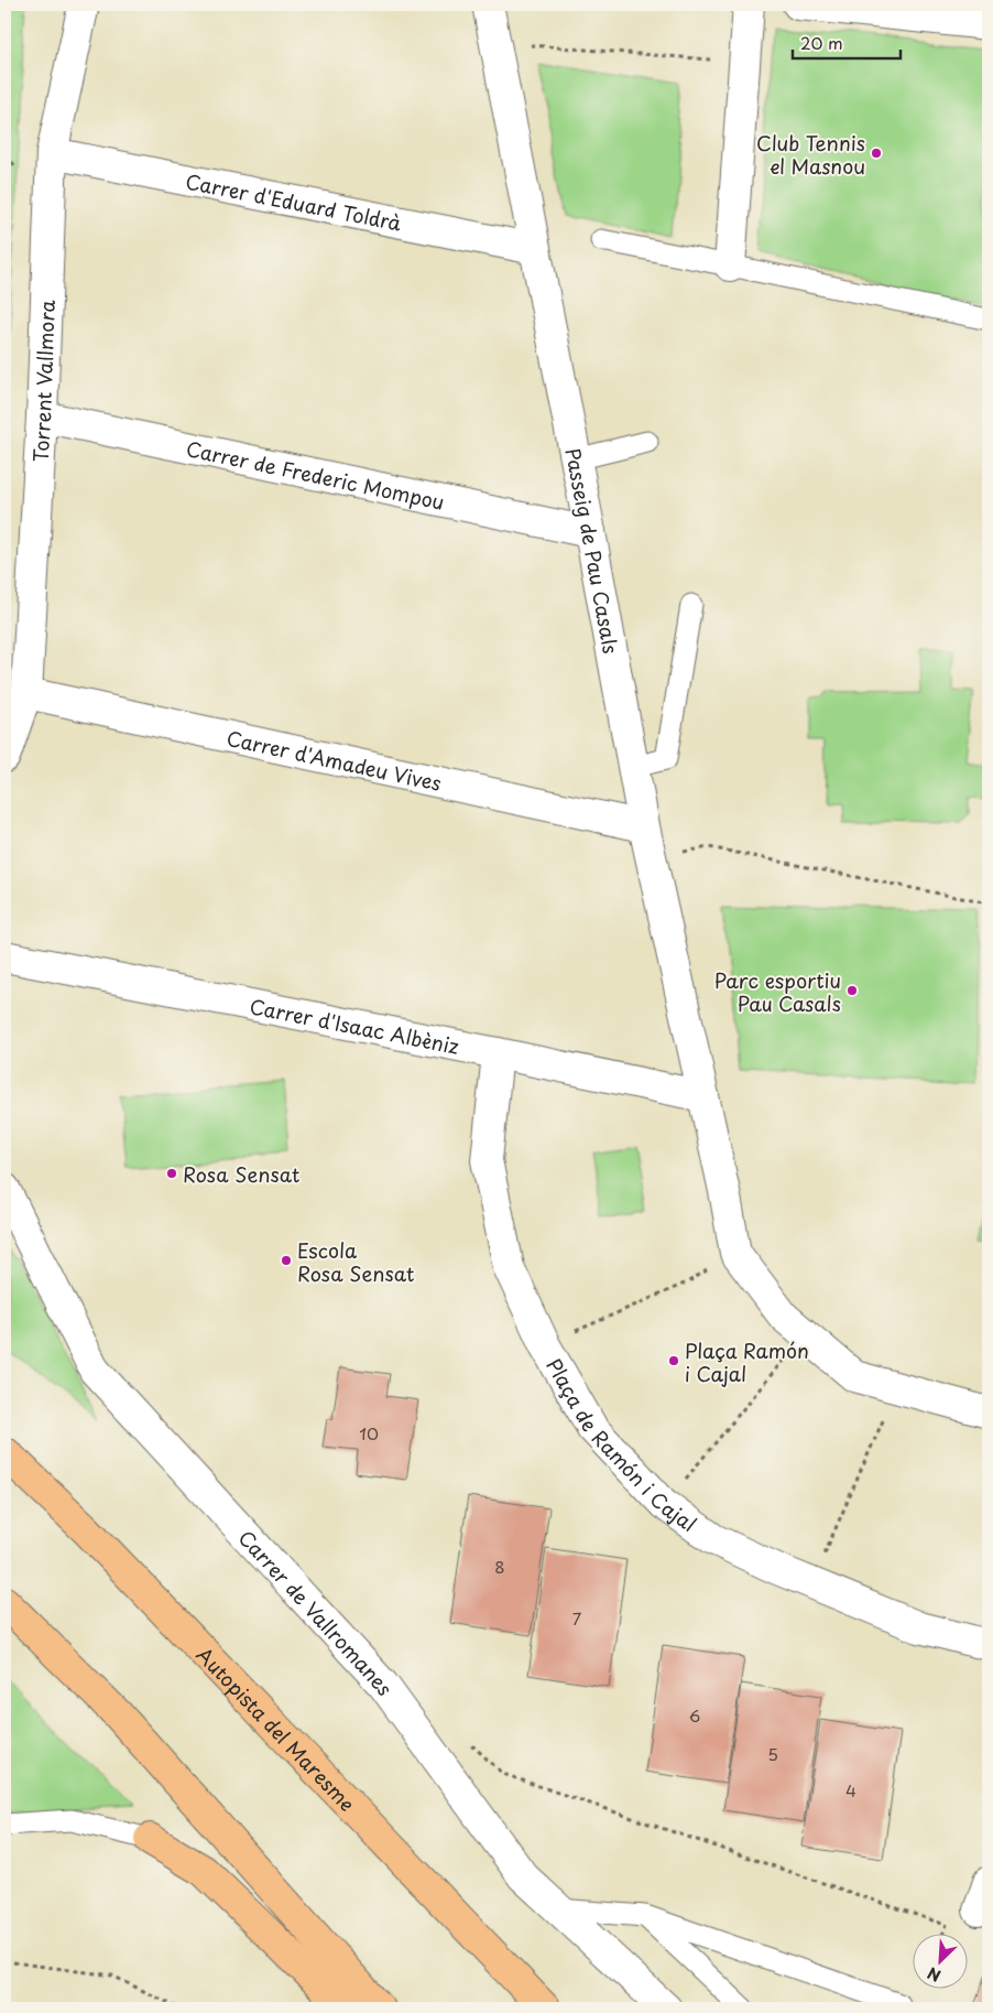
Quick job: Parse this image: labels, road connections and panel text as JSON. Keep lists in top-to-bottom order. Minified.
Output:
{"streets":{"highway":["Autopista del Maresme"],"street":["Carrer d'Eduard Toldrà","Torrent Vallmora","Carrer de Frederic Mompou","Passeig de Pau Casals","Carrer d'Amadeu Vives","Carrer d'Isaac Albèniz","Plaça de Ramón i Cajal","Carrer de Vallromanes"]},"crossings":[["Carrer d'Eduard Toldrà","Torrent Vallmora"],["Carrer d'Eduard Toldrà","Passeig de Pau Casals"],["Torrent Vallmora","Carrer de Frederic Mompou"],["Torrent Vallmora","Carrer d'Amadeu Vives"],["Carrer de Frederic Mompou","Passeig de Pau Casals"],["Passeig de Pau Casals","Carrer d'Amadeu Vives"],["Passeig de Pau Casals","Carrer d'Isaac Albèniz"],["Carrer d'Isaac Albèniz","Plaça de Ramón i Cajal"]],"places":["Club Tennis el Masnou","Parc esportiu Pau Casals","Rosa Sensat","Escola Rosa Sensat","Plaça Ramón i Cajal"],"house_numbers":["10","8","7","6","5","4"],"scale_bar":"20 m","north":"bottom left"}
